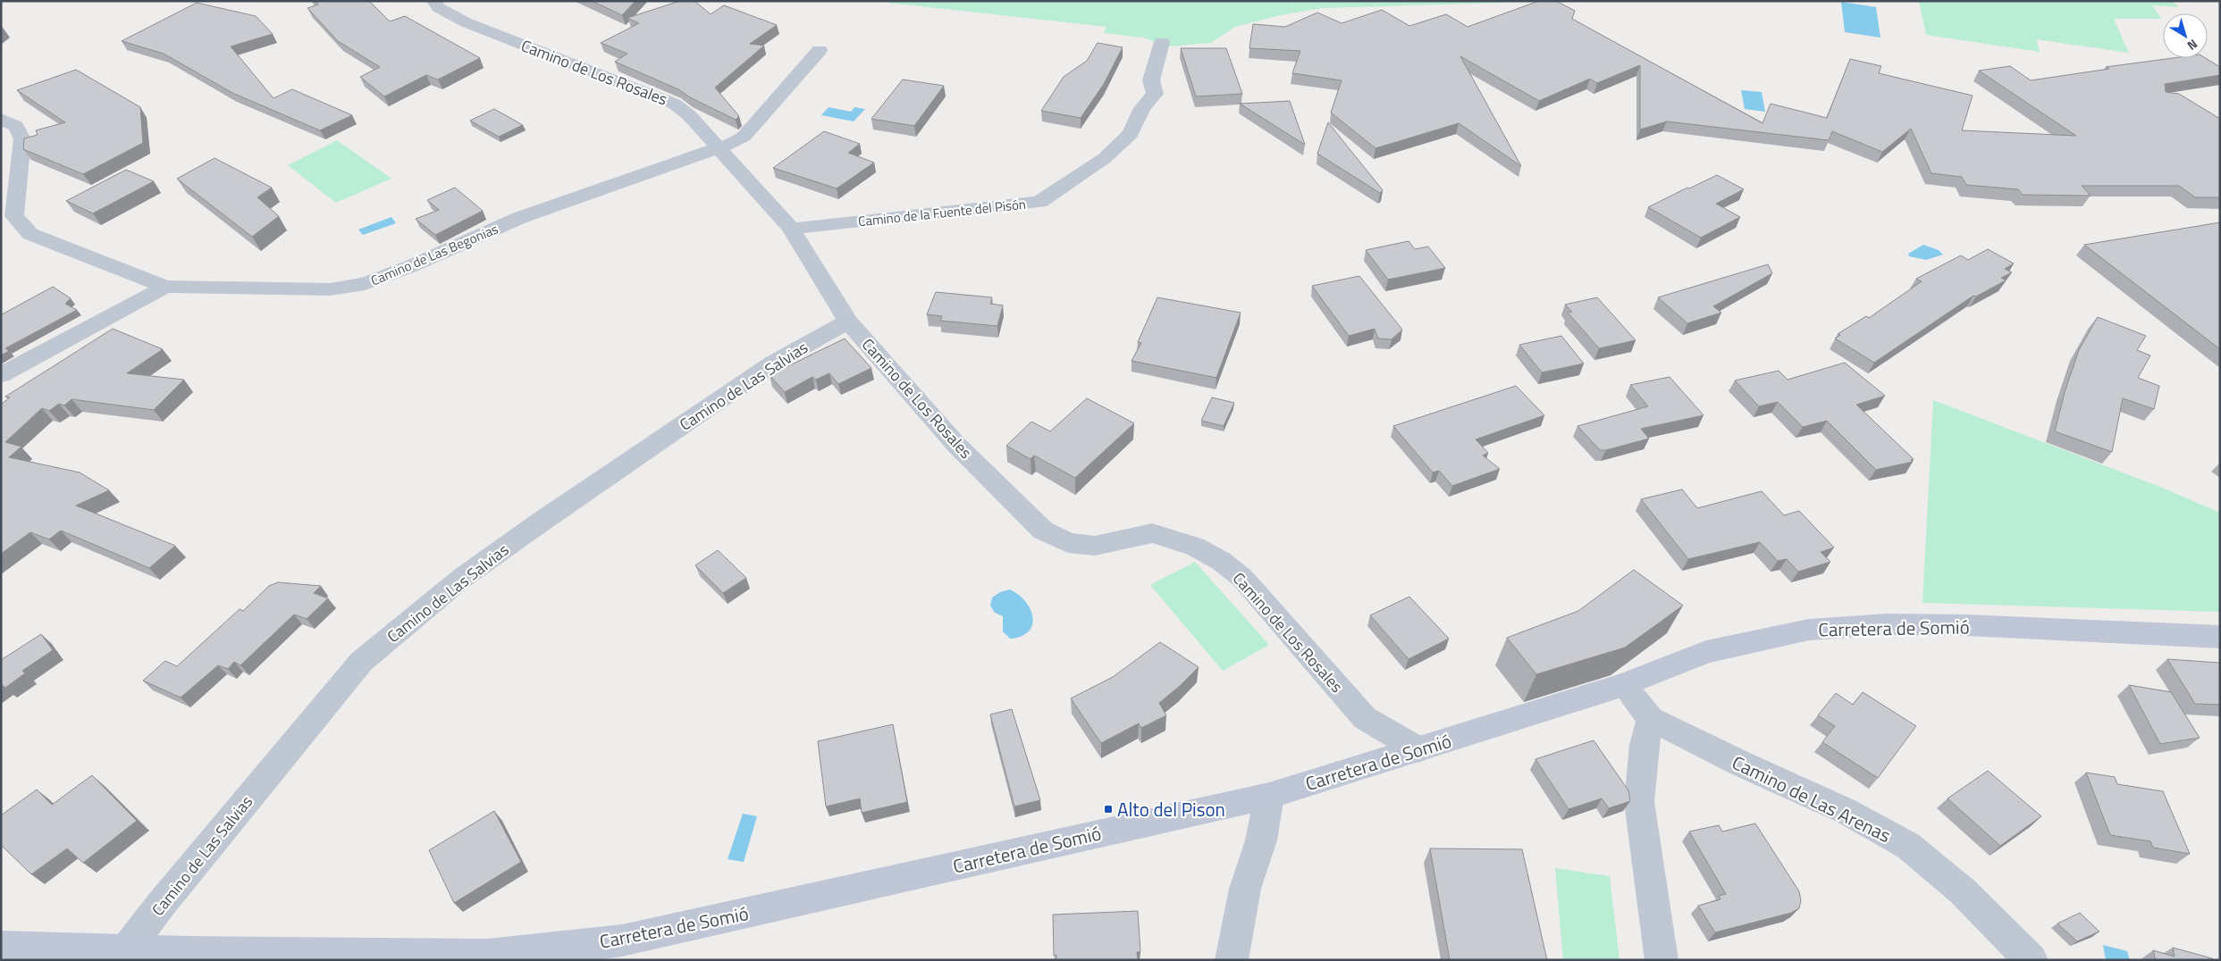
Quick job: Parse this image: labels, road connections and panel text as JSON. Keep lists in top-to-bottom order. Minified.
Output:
{"streets":{"street":["Camino de Los Rosales","Camino de la Fuente del Pisón","Camino de Las Begonias","Camino de Las Salvias","Carretera de Somió","Camino de Las Arenas"]},"crossings":[["Camino de Los Rosales","Camino de la Fuente del Pisón"],["Camino de Los Rosales","Camino de Las Begonias"],["Camino de Los Rosales","Camino de Las Salvias"],["Camino de Los Rosales","Carretera de Somió"],["Camino de Las Salvias","Carretera de Somió"],["Carretera de Somió","Camino de Las Arenas"]],"places":{"transit":["Alto del Pison"]},"north":"bottom right"}
